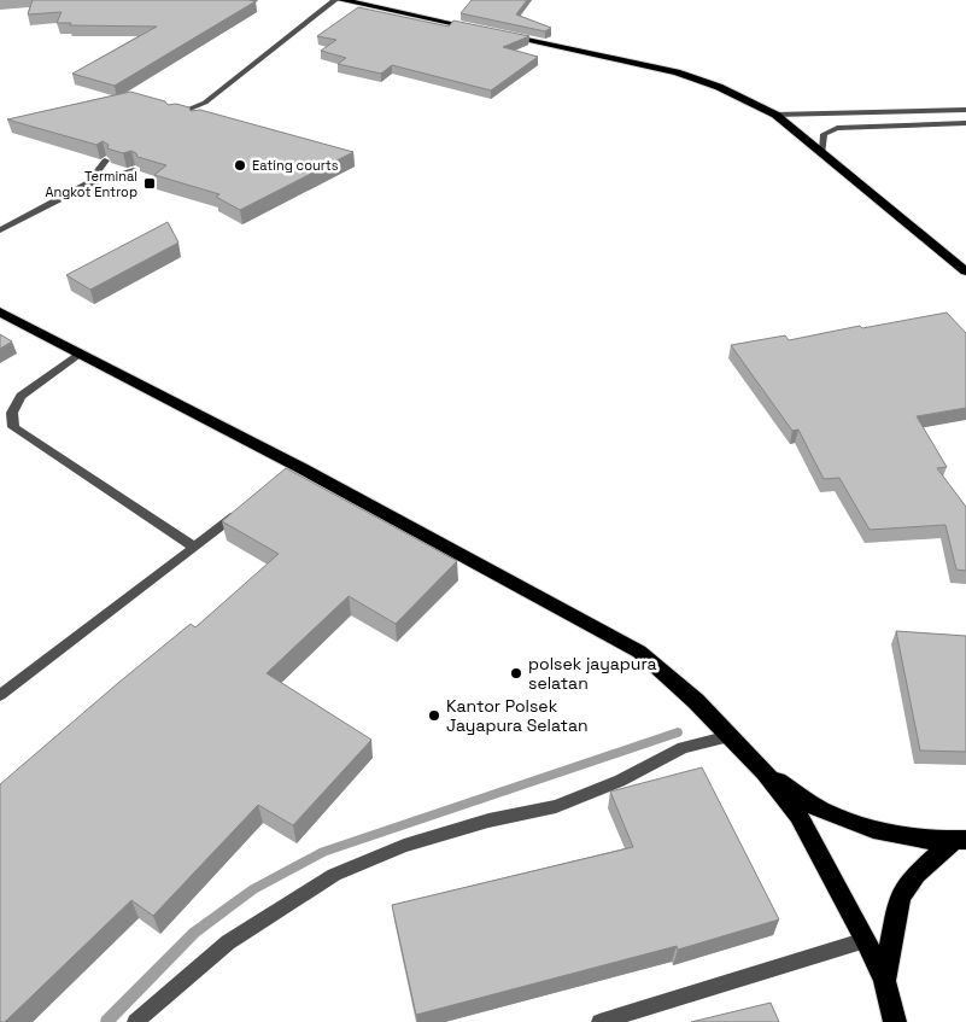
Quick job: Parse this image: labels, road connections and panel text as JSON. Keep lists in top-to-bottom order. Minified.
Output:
{"places":{"other":["Eating courts","polsek jayapura selatan","Kantor Polsek Jayapura Selatan"],"transit":["Terminal Angkot Entrop"]}}
